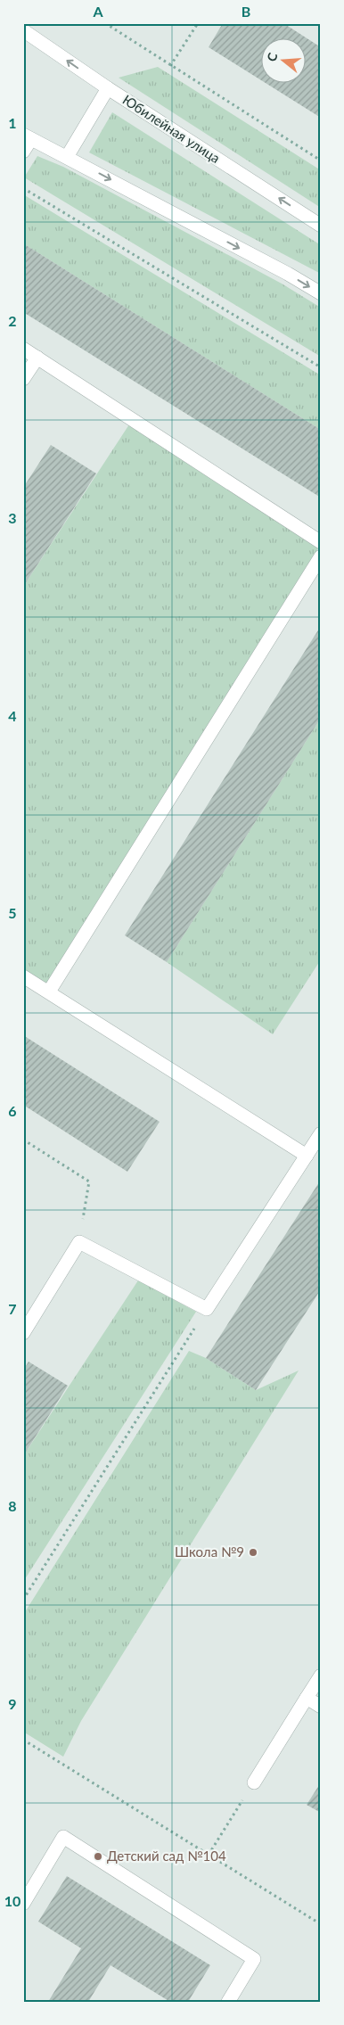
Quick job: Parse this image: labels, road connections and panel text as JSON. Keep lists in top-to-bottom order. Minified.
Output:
{"streets":{"street":["Юбилейная улица"]},"places":["Школа №9","Детский сад №104"],"north":"left","grid":{"columns":["A","B"],"rows":["1","2","3","4","5","6","7","8","9","10"]}}
